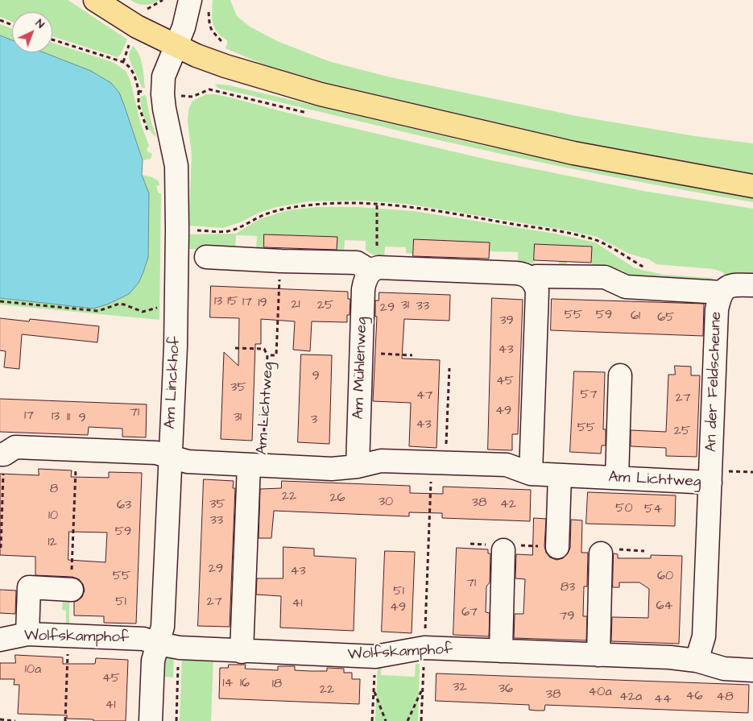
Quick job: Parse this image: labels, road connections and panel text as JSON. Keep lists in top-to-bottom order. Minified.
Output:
{"streets":{"street":["Am Mühlenweg","An der Feldscheune","Am Linckhof","Am Lichtweg","Wolfskamphof"]},"crossings":[["Am Mühlenweg","Am Lichtweg"],["An der Feldscheune","Am Lichtweg"],["Am Linckhof","Am Lichtweg"],["Am Linckhof","Wolfskamphof"],["Am Lichtweg","Wolfskamphof"]],"house_numbers":["13","15","17","19","21","25","31","33","29","55","59","61","65","39","43","9","45","35","57","47","27","49","71","17","13","11","31","9","3","43","55","25","8","22","26","30","38","35","42","63","50","54","10","33","59","12","29","43","55","60","71","83","51","51","27","41","64","49","67","79","10a","45","14","16","18","32","36","22","40a","38","46","42a","48","44","41"],"north":"top right"}
